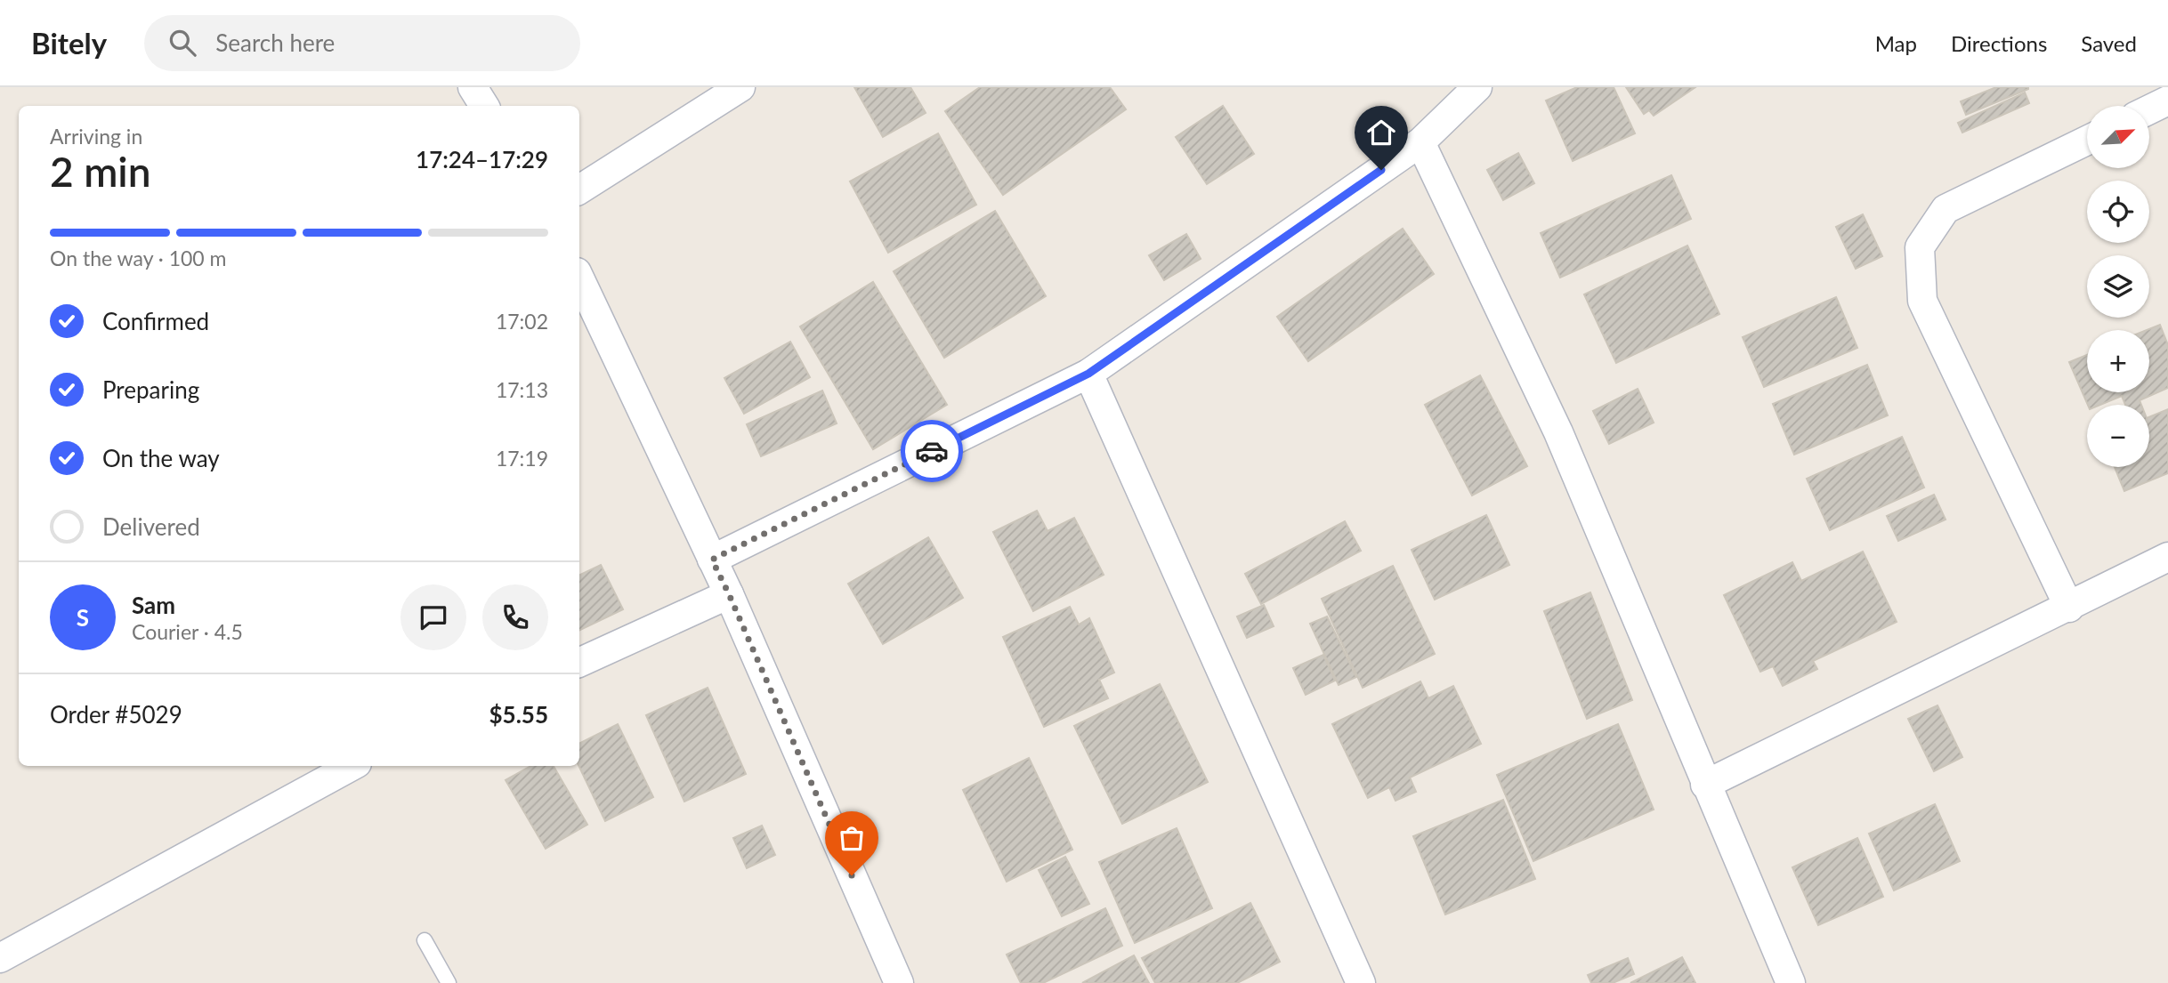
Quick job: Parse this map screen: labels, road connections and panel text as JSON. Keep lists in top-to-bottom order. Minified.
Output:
{"north":"top right","page":{"header":"Bitely","search":"Search here","nav":["Map","Directions","Saved"],"map_buttons":["+","−"],"heading":["2 min","Arriving in","17:24–17:29"],"panel":["Sam","Courier · 4.5","Order #5029","$5.55"],"bar":"On the way · 100 m","list":[["Confirmed","17:02"],["Preparing","17:13"],["On the way","17:19"],"Delivered"],"round":"S"}}
